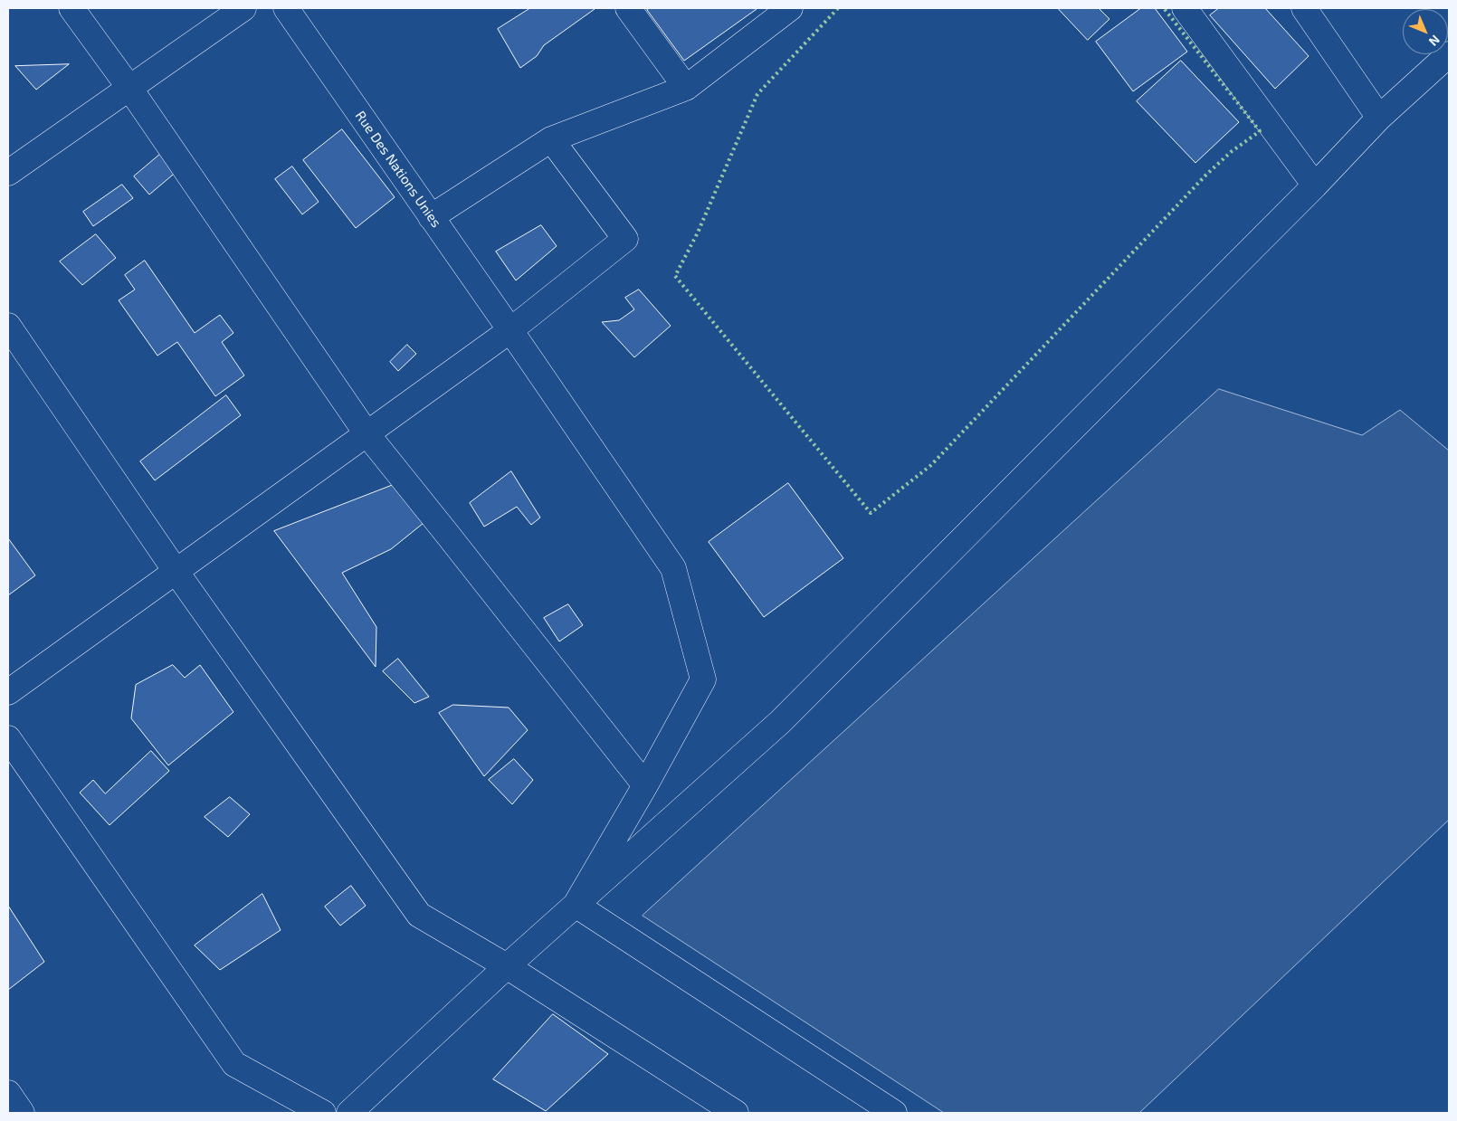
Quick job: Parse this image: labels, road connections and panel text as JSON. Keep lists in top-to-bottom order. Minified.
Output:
{"streets":{"street":["Rue Des Nations Unies"]},"north":"bottom right"}
